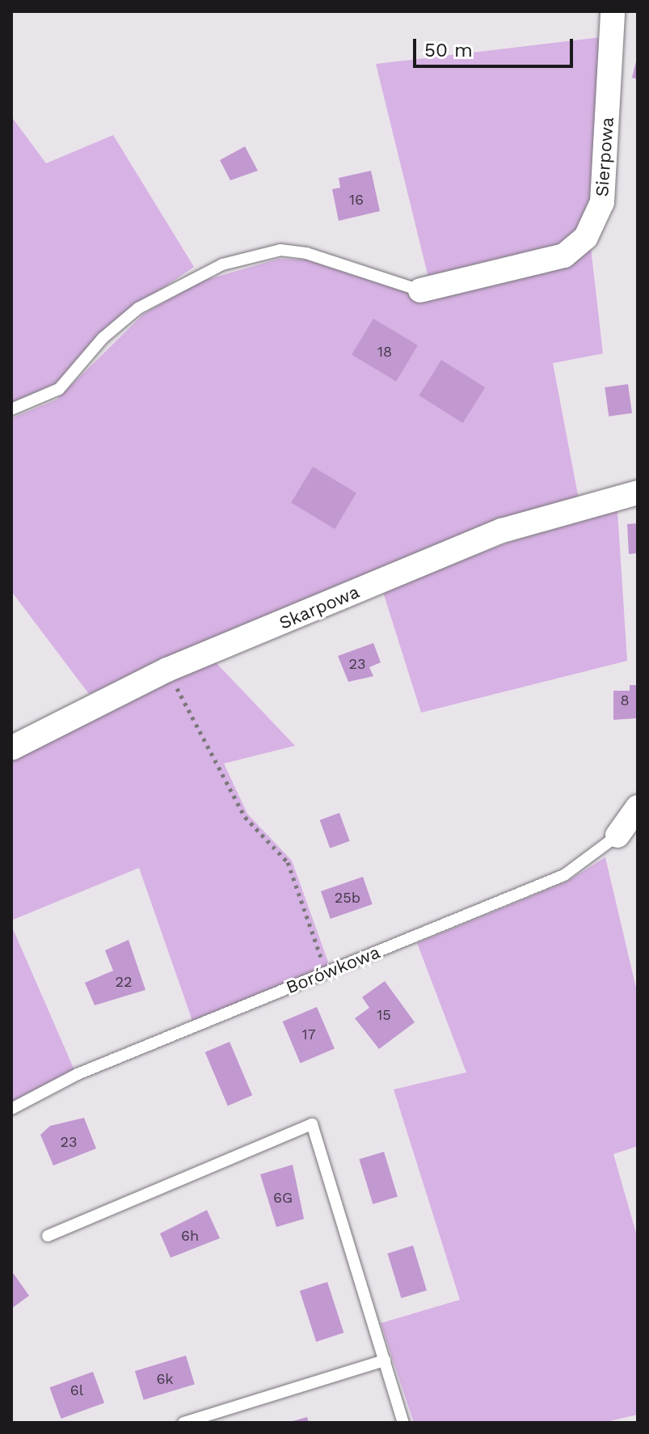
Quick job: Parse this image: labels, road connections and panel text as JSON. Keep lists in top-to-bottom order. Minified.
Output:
{"streets":{"street":["Sierpowa","Skarpowa","Borówkowa"]},"house_numbers":["16","18","23","8","25b","22","15","17","23","6G","6h","6k","6l"],"scale_bar":"50 m"}
